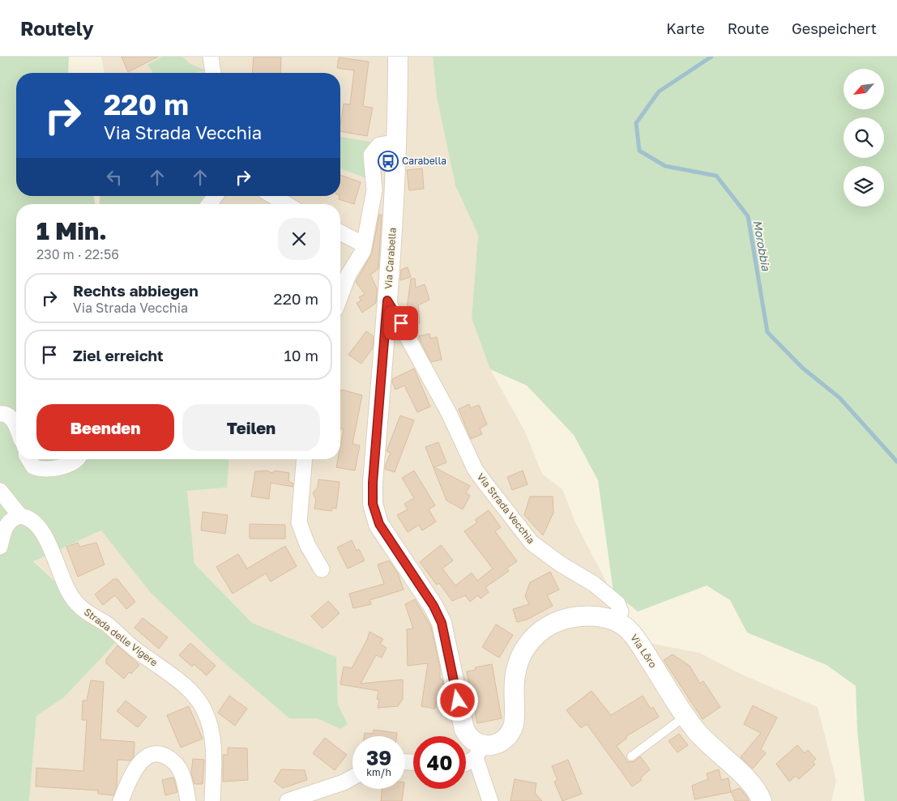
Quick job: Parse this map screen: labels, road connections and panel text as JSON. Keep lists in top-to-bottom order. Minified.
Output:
{"streets":{"street":["Via Carabella","Via Strada Vecchia","Strada delle Vigere","Via Lôro"]},"crossings":[["Via Carabella","Via Strada Vecchia"],["Via Carabella","Via Lôro"],["Via Strada Vecchia","Via Lôro"]],"water":["Morobbia"],"places":{"bus stop":["Carabella"]},"north":"bottom left","page":{"header":"Routely","nav":["Karte","Route","Gespeichert"],"turn":["220 m","Via Strada Vecchia"],"heading":["1 Min.","230 m · 22:56"],"list":[{"name":"Rechts abbiegen","note":"Via Strada Vecchia","value":"220 m"},{"name":"Ziel erreicht","value":"10 m"}],"buttons":["Beenden","Teilen"],"speed":"39 km/h","limit":"40"}}
